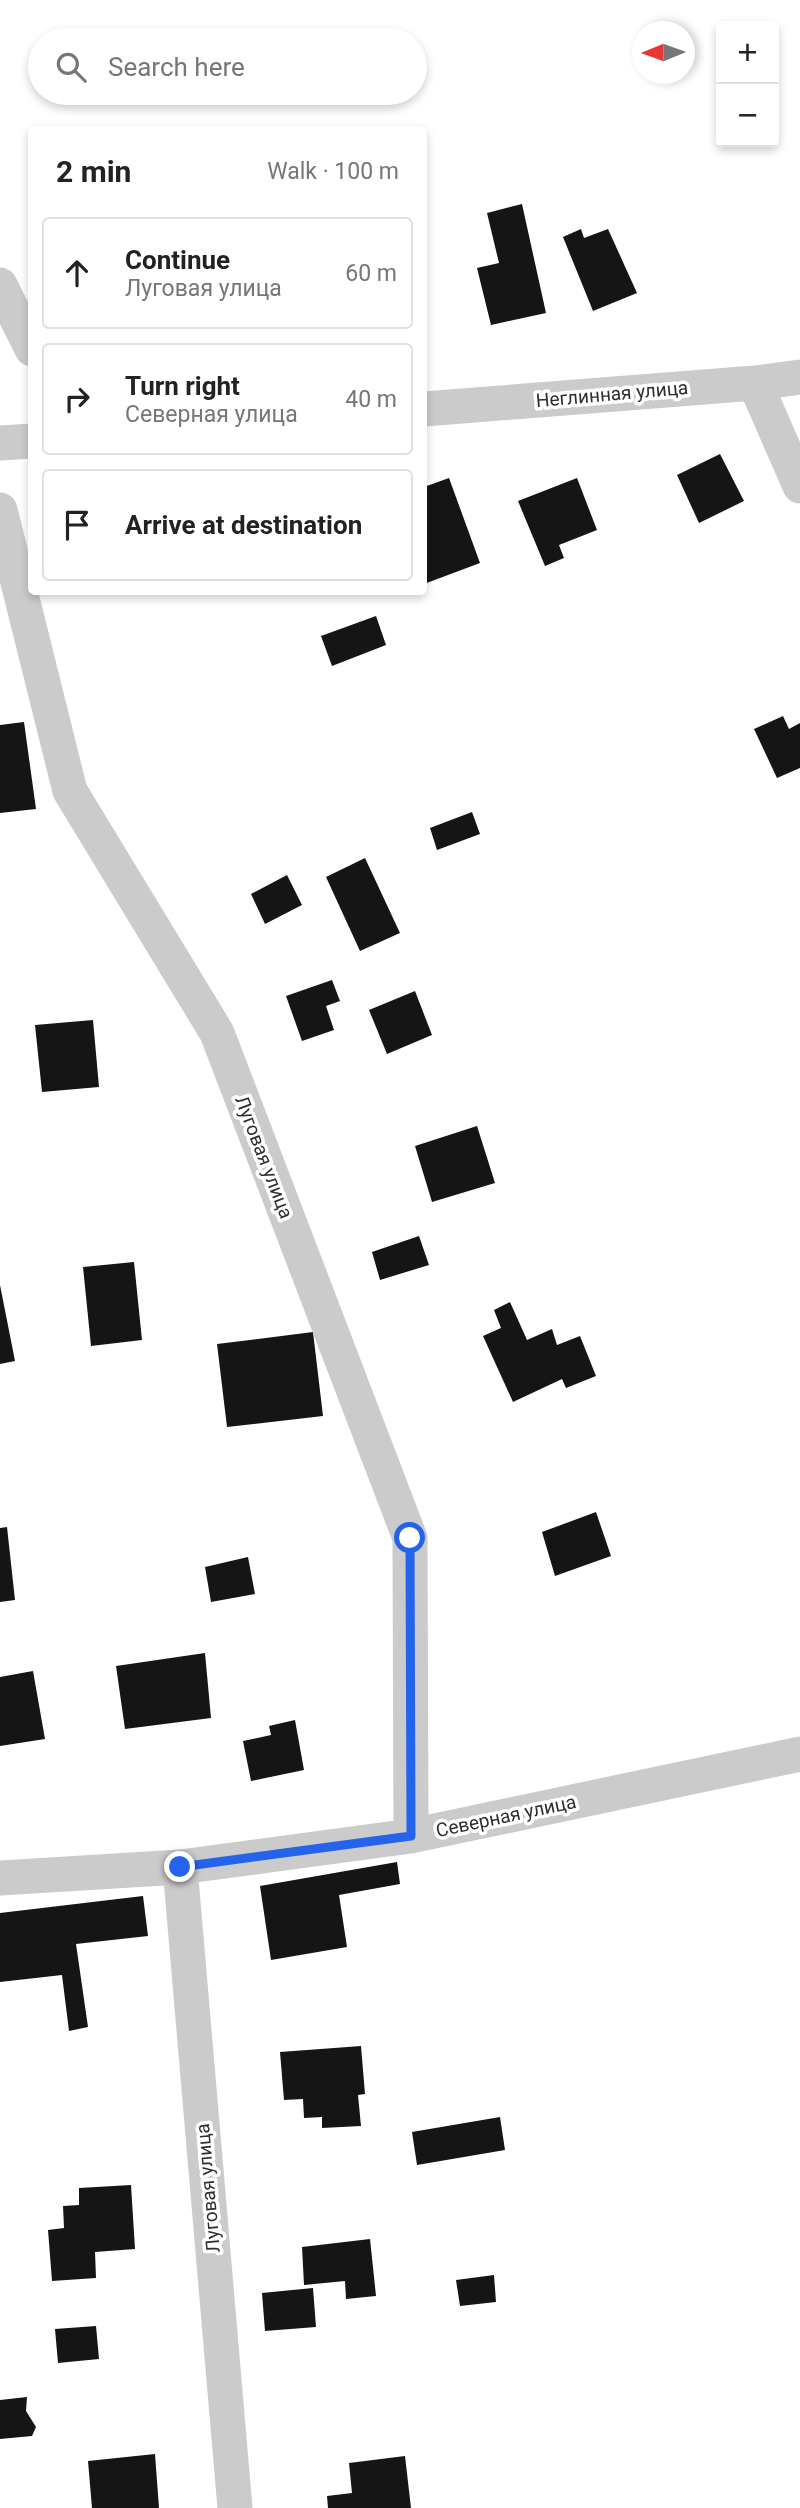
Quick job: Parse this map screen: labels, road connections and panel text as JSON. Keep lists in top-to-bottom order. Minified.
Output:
{"streets":{"street":["Неглинная улица","Луговая улица","Северная улица"]},"crossings":[["Луговая улица","Северная улица"]],"north":"left","page":{"map_buttons":["+","−"],"search":"Search here","heading":["2 min","Walk · 100 m"],"list":[["Continue","Луговая улица","60 m"],["Turn right","Северная улица","40 m"],"Arrive at destination"]}}
